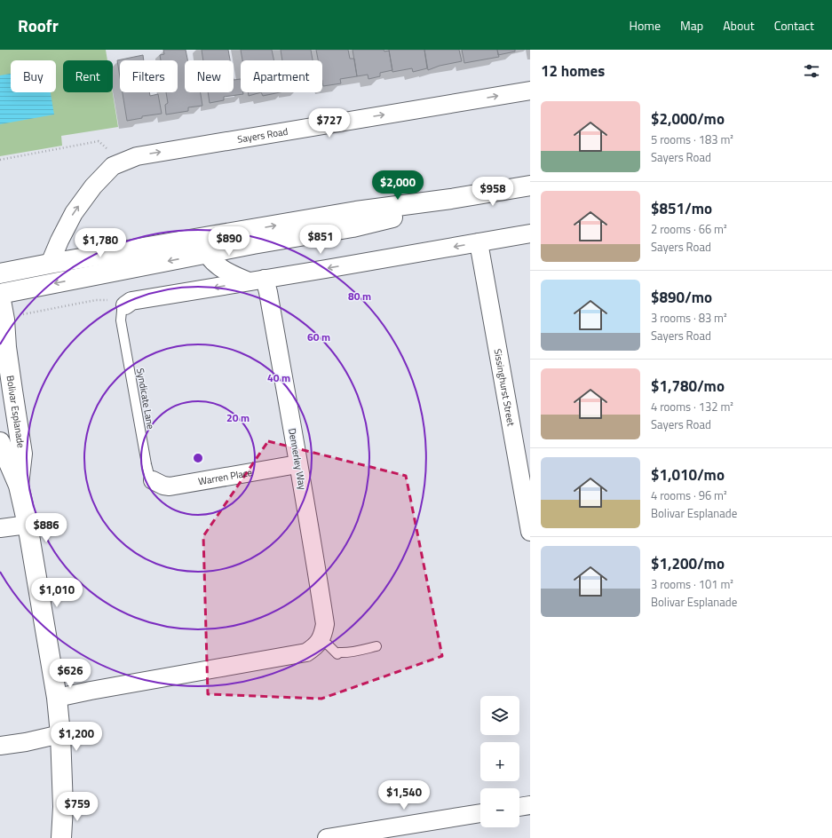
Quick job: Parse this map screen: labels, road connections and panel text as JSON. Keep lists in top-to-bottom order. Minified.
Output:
{"streets":{"main road":["Bolivar Esplanade"],"street":["Sayers Road","Sissinghurst Street","Dennerley Way","Warren Place"],"lane":["Syndicate Lane"]},"crossings":[["Syndicate Lane","Warren Place"],["Dennerley Way","Warren Place"]],"page":{"header":"Roofr","nav":["Home","Map","About","Contact"],"heading":"12 homes","chip":["Buy","Rent","Filters","New","Apartment"],"list":[{"name":"$2,000/mo","note":"5 rooms · 183 m² · Sayers Road"},{"name":"$851/mo","note":"2 rooms · 66 m² · Sayers Road"},{"name":"$890/mo","note":"3 rooms · 83 m² · Sayers Road"},{"name":"$1,780/mo","note":"4 rooms · 132 m² · Sayers Road"},{"name":"$1,010/mo","note":"4 rooms · 96 m² · Bolivar Esplanade"},{"name":"$1,200/mo","note":"3 rooms · 101 m² · Bolivar Esplanade"}],"price":["$727","$2,000","$958","$851","$890","$1,780","$886","$1,010","$626","$1,200","$1,540","$759"],"map_buttons":["+","−"]},"rings":["80 m","60 m","40 m","20 m"]}
